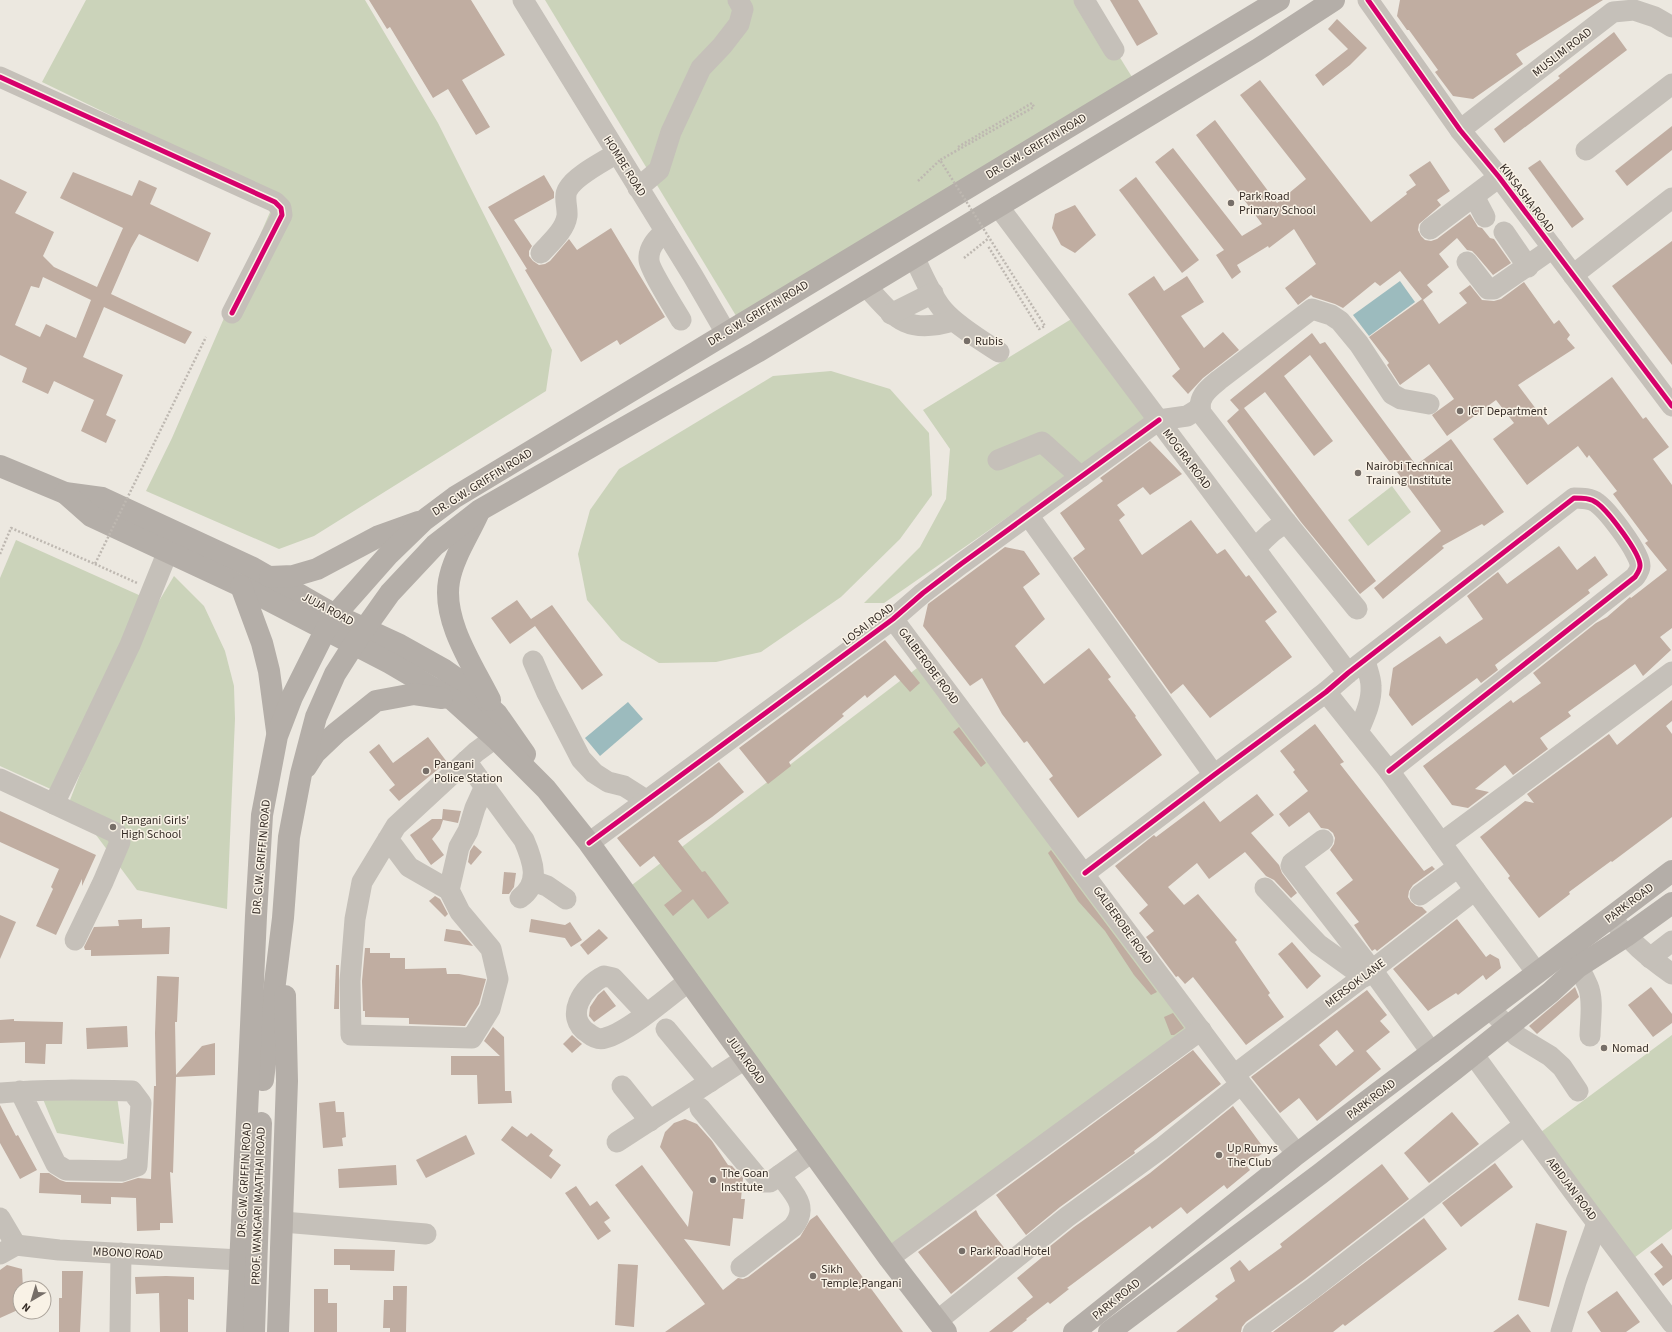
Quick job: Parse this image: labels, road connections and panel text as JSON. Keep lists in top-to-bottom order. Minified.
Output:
{"streets":{"main road":["DR. G.W. GRIFFIN ROAD","JUJA ROAD","PARK ROAD","PROF. WANGARI MAATHAI ROAD"],"street":["MUSLIM ROAD","HOMBE ROAD","KINSASHA ROAD","MOGIRA ROAD","LOSAI ROAD","GALBEROBE ROAD","MERSOK LANE","ABIDJAN ROAD","MBONO ROAD"]},"crossings":[["MUSLIM ROAD","KINSASHA ROAD"],["DR. G.W. GRIFFIN ROAD","HOMBE ROAD"],["DR. G.W. GRIFFIN ROAD","MOGIRA ROAD"],["DR. G.W. GRIFFIN ROAD","JUJA ROAD"],["DR. G.W. GRIFFIN ROAD","PROF. WANGARI MAATHAI ROAD"],["DR. G.W. GRIFFIN ROAD","MBONO ROAD"],["MOGIRA ROAD","LOSAI ROAD"],["JUJA ROAD","LOSAI ROAD"],["JUJA ROAD","MERSOK LANE"],["LOSAI ROAD","GALBEROBE ROAD"],["GALBEROBE ROAD","PARK ROAD"],["GALBEROBE ROAD","MERSOK LANE"],["PARK ROAD","ABIDJAN ROAD"]],"places":["Park Road Primary School","Rubis","ICT Department","Nairobi Technical Training Institute","Pangani Police Station","Pangani Girls' High School","Nomad","Up Rumys The Club","The Goan Institute","Park Road Hotel","Sikh Temple,Pangani"],"north":"bottom left"}
